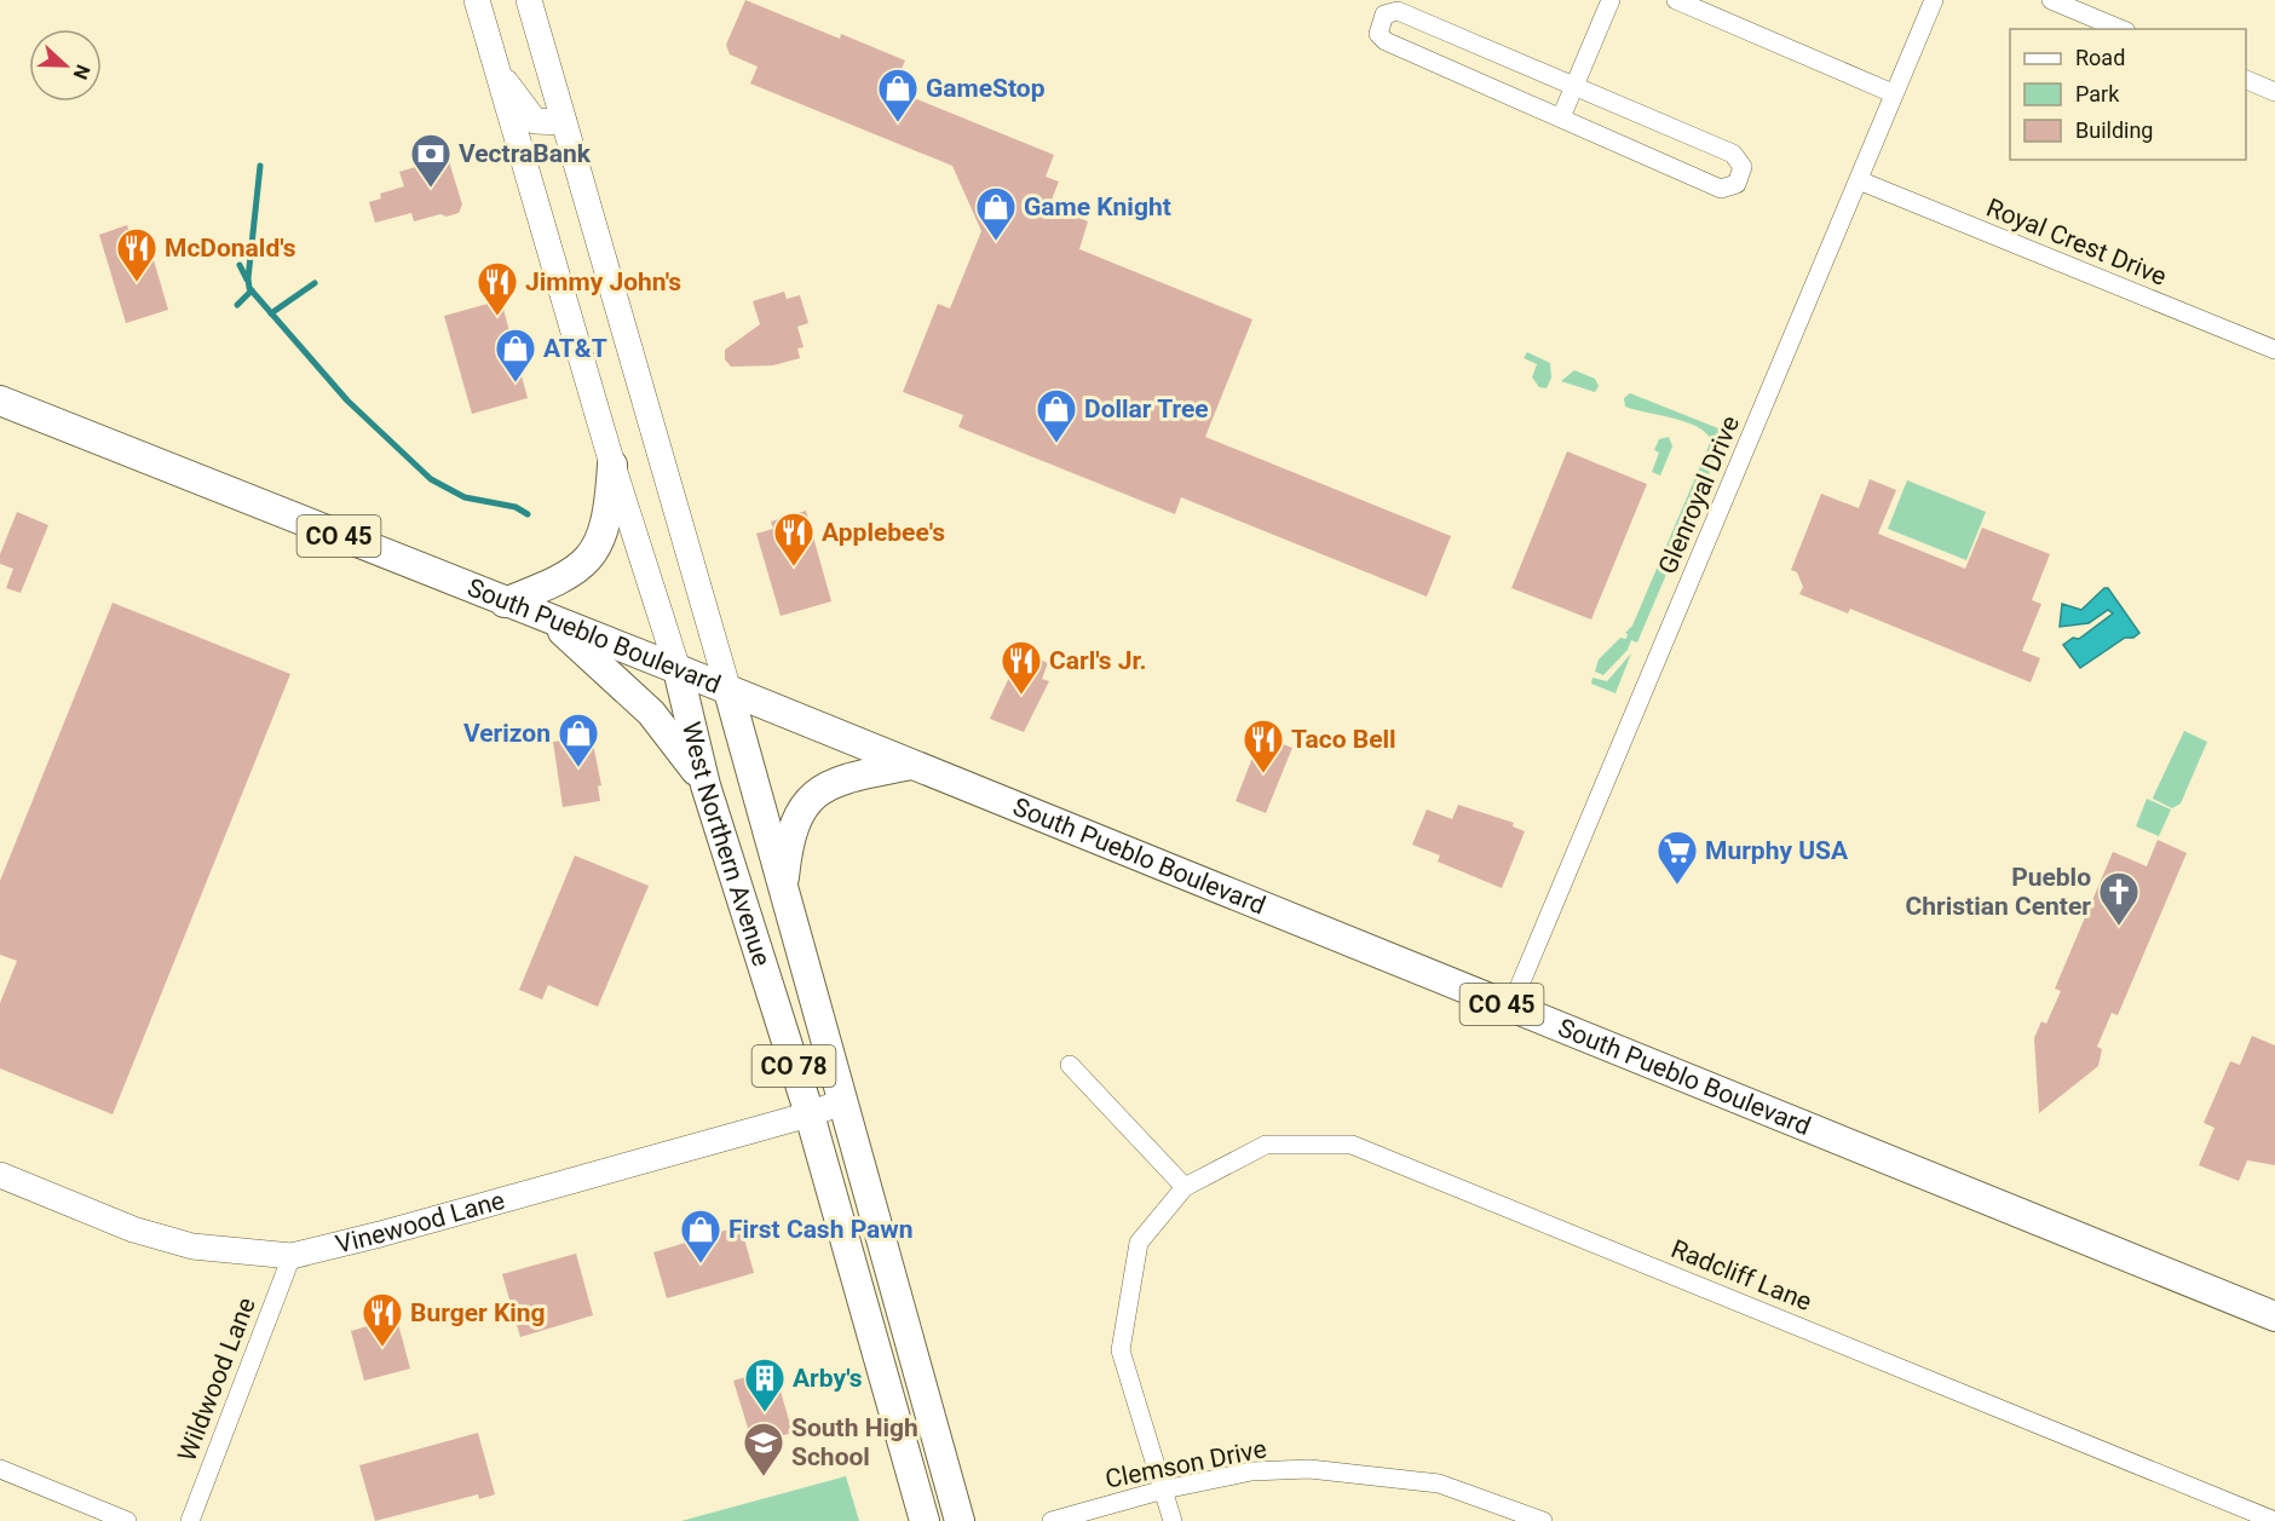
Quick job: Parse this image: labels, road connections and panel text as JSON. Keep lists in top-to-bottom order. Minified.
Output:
{"streets":{"main road":["CO 45","South Pueblo Boulevard","West Northern Avenue","CO 78","Vinewood Lane"],"street":["Royal Crest Drive","Glenroyal Drive","Radcliff Lane","Wildwood Lane","Clemson Drive"]},"crossings":[["Royal Crest Drive","Glenroyal Drive"],["Glenroyal Drive","South Pueblo Boulevard"],["South Pueblo Boulevard","West Northern Avenue"],["West Northern Avenue","Vinewood Lane"],["Vinewood Lane","Wildwood Lane"],["Radcliff Lane","Clemson Drive"]],"places":{"shop":["GameStop","Game Knight","AT&T","Dollar Tree","Verizon","First Cash Pawn"],"bank":["VectraBank"],"restaurant":["McDonald's","Jimmy John's","Applebee's","Carl's Jr.","Taco Bell","Burger King"],"supermarket":["Murphy USA"],"church":["Pueblo Christian Center"],"building":["Arby's"],"school or university":["South High School"]},"legend":["Road","Park","Building"],"north":"right"}
